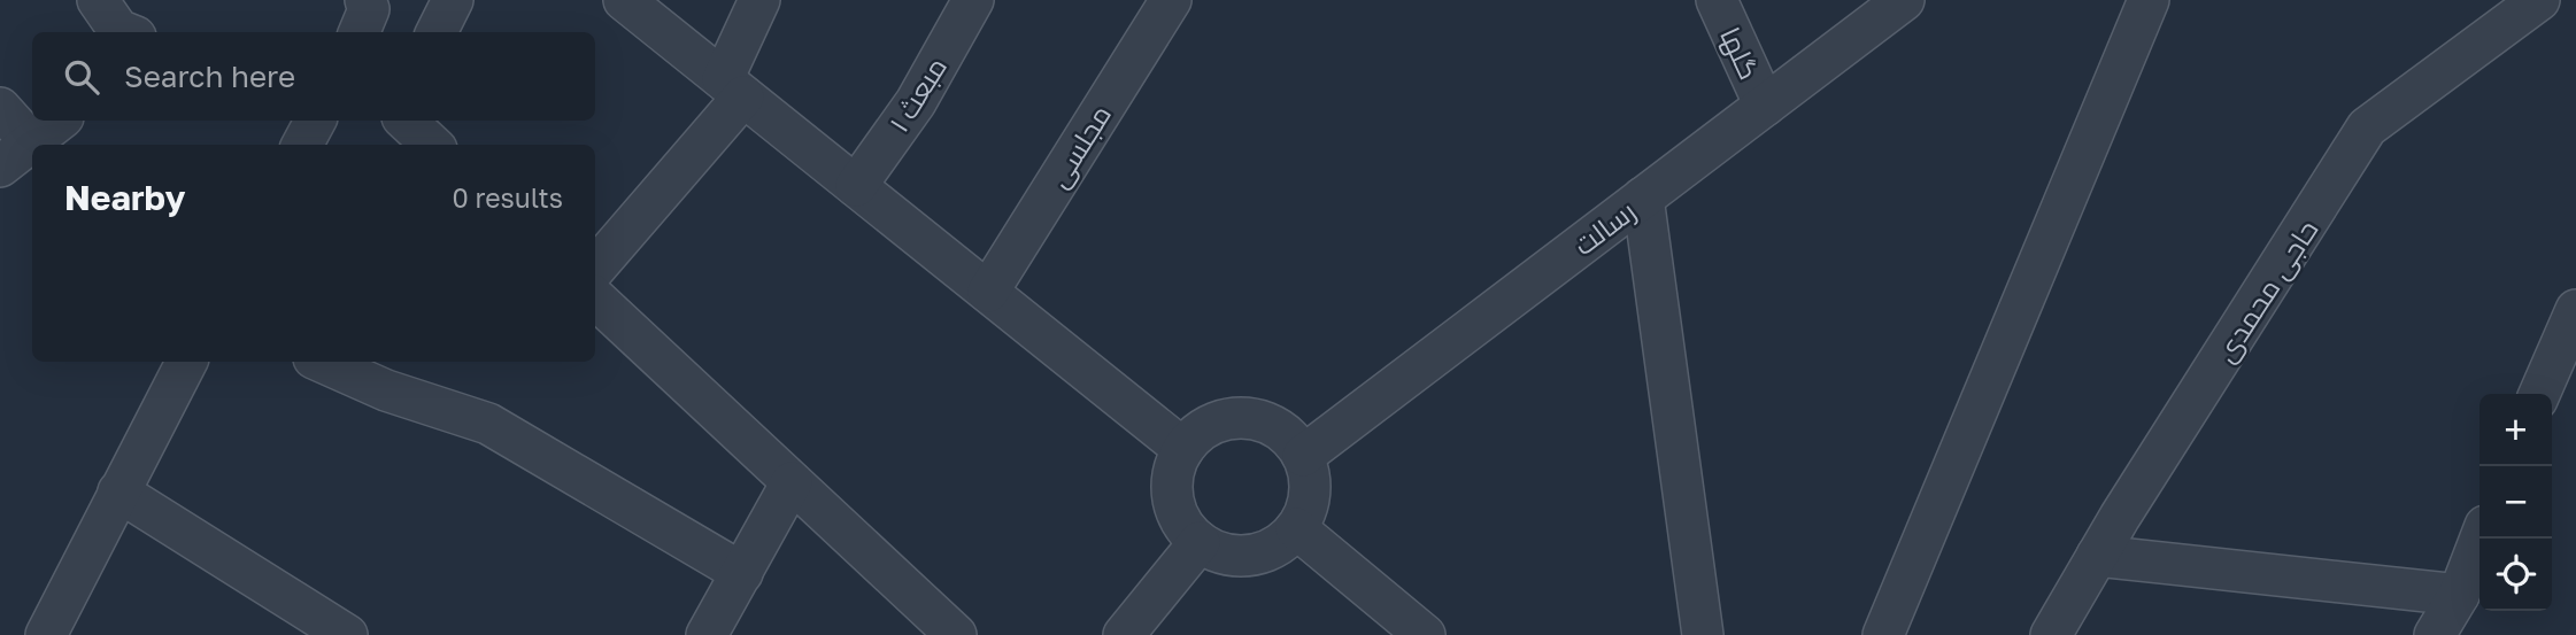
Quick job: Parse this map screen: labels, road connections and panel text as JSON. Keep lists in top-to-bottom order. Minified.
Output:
{"streets":{"street":["گلها","مبعث ۱","مجلسی","رسالت","حاجی محمدی"]},"crossings":[["گلها","رسالت"]],"page":{"search":"Search here","heading":["Nearby","0 results"],"map_buttons":["+","−"]}}
